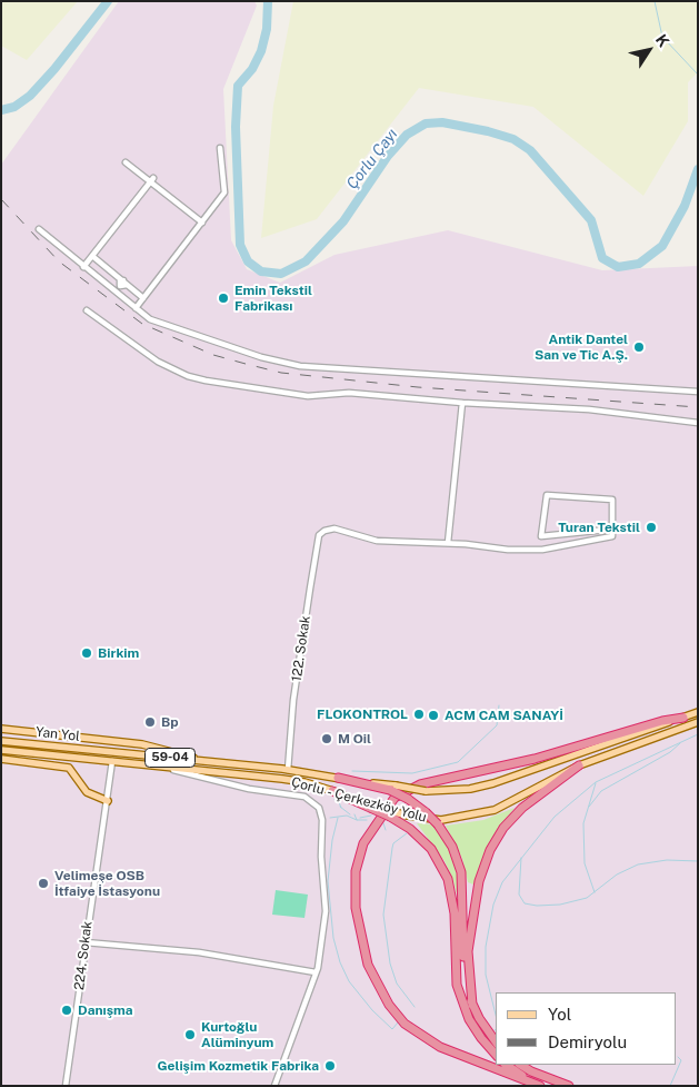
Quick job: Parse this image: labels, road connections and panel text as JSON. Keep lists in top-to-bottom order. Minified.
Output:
{"streets":{"main road":["Yan Yol","59-04","Çorlu - Çerkezköy Yolu"],"street":["122. Sokak","224. Sokak"]},"crossings":[["122. Sokak","Çorlu - Çerkezköy Yolu"],["Yan Yol","Çorlu - Çerkezköy Yolu"],["Çorlu - Çerkezköy Yolu","224. Sokak"]],"water":["Çorlu Çayı"],"places":["Emin Tekstil Fabrikası","Antik Dantel San ve Tic A.Ş.","Turan Tekstil","Birkim","FLOKONTROL","ACM CAM SANAYİ","Bp","M Oil","Velimeşe OSB İtfaiye İstasyonu","Danışma","Kurtoğlu Alüminyum","Gelişim Kozmetik Fabrika"],"legend":["Yol","Demiryolu"],"north":"top right"}
